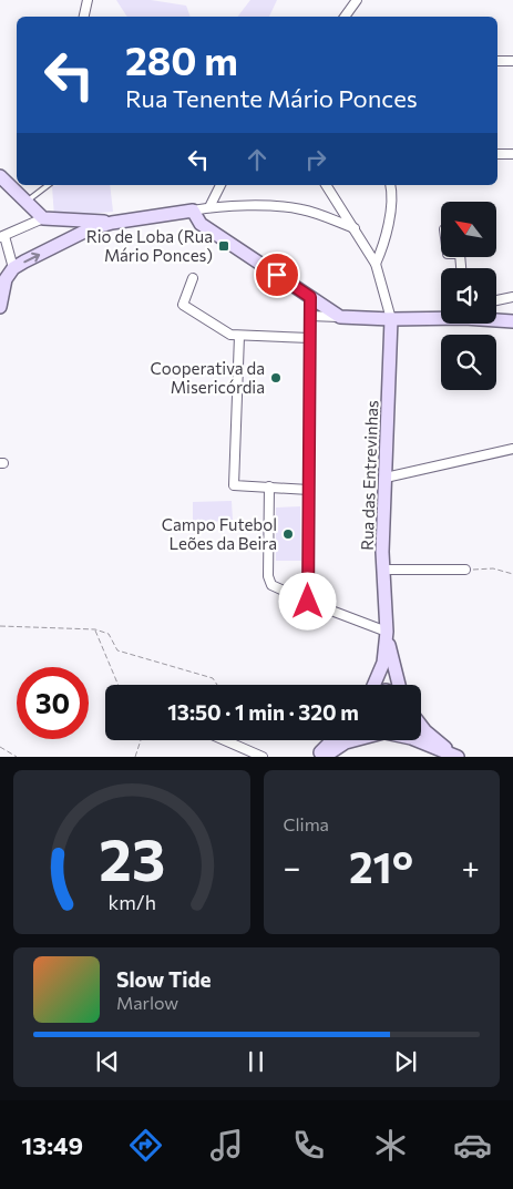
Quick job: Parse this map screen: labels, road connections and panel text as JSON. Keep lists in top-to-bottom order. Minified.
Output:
{"streets":{"street":["Rua das Entrevinhas"]},"places":{"transit":["Rio de Loba (Rua Mário Ponces)"],"other":["Cooperativa da Misericórdia","Campo Futebol Leões da Beira"]},"north":"top left","page":{"turn":["280 m","Rua Tenente Mário Ponces"],"limit":"30","trip":"13:50 · 1 min · 320 m","tile":"Clima","heat":["−","21°","+"],"song":["Slow Tide","Marlow"],"tabs":"13:49","gauge":["23","km/h"]}}
